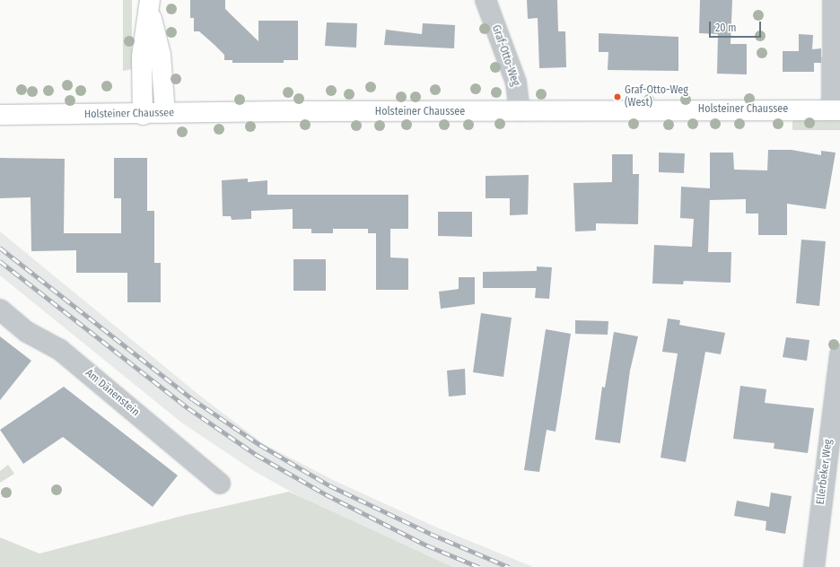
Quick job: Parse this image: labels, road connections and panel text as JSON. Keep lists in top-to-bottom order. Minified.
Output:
{"streets":{"main road":["Holsteiner Chaussee"],"street":["Graf-Otto-Weg","Am Dänenstein","Ellerbeker Weg"]},"crossings":[["Graf-Otto-Weg","Holsteiner Chaussee"]],"places":["Graf-Otto-Weg (West)"],"scale_bar":"20 m"}
